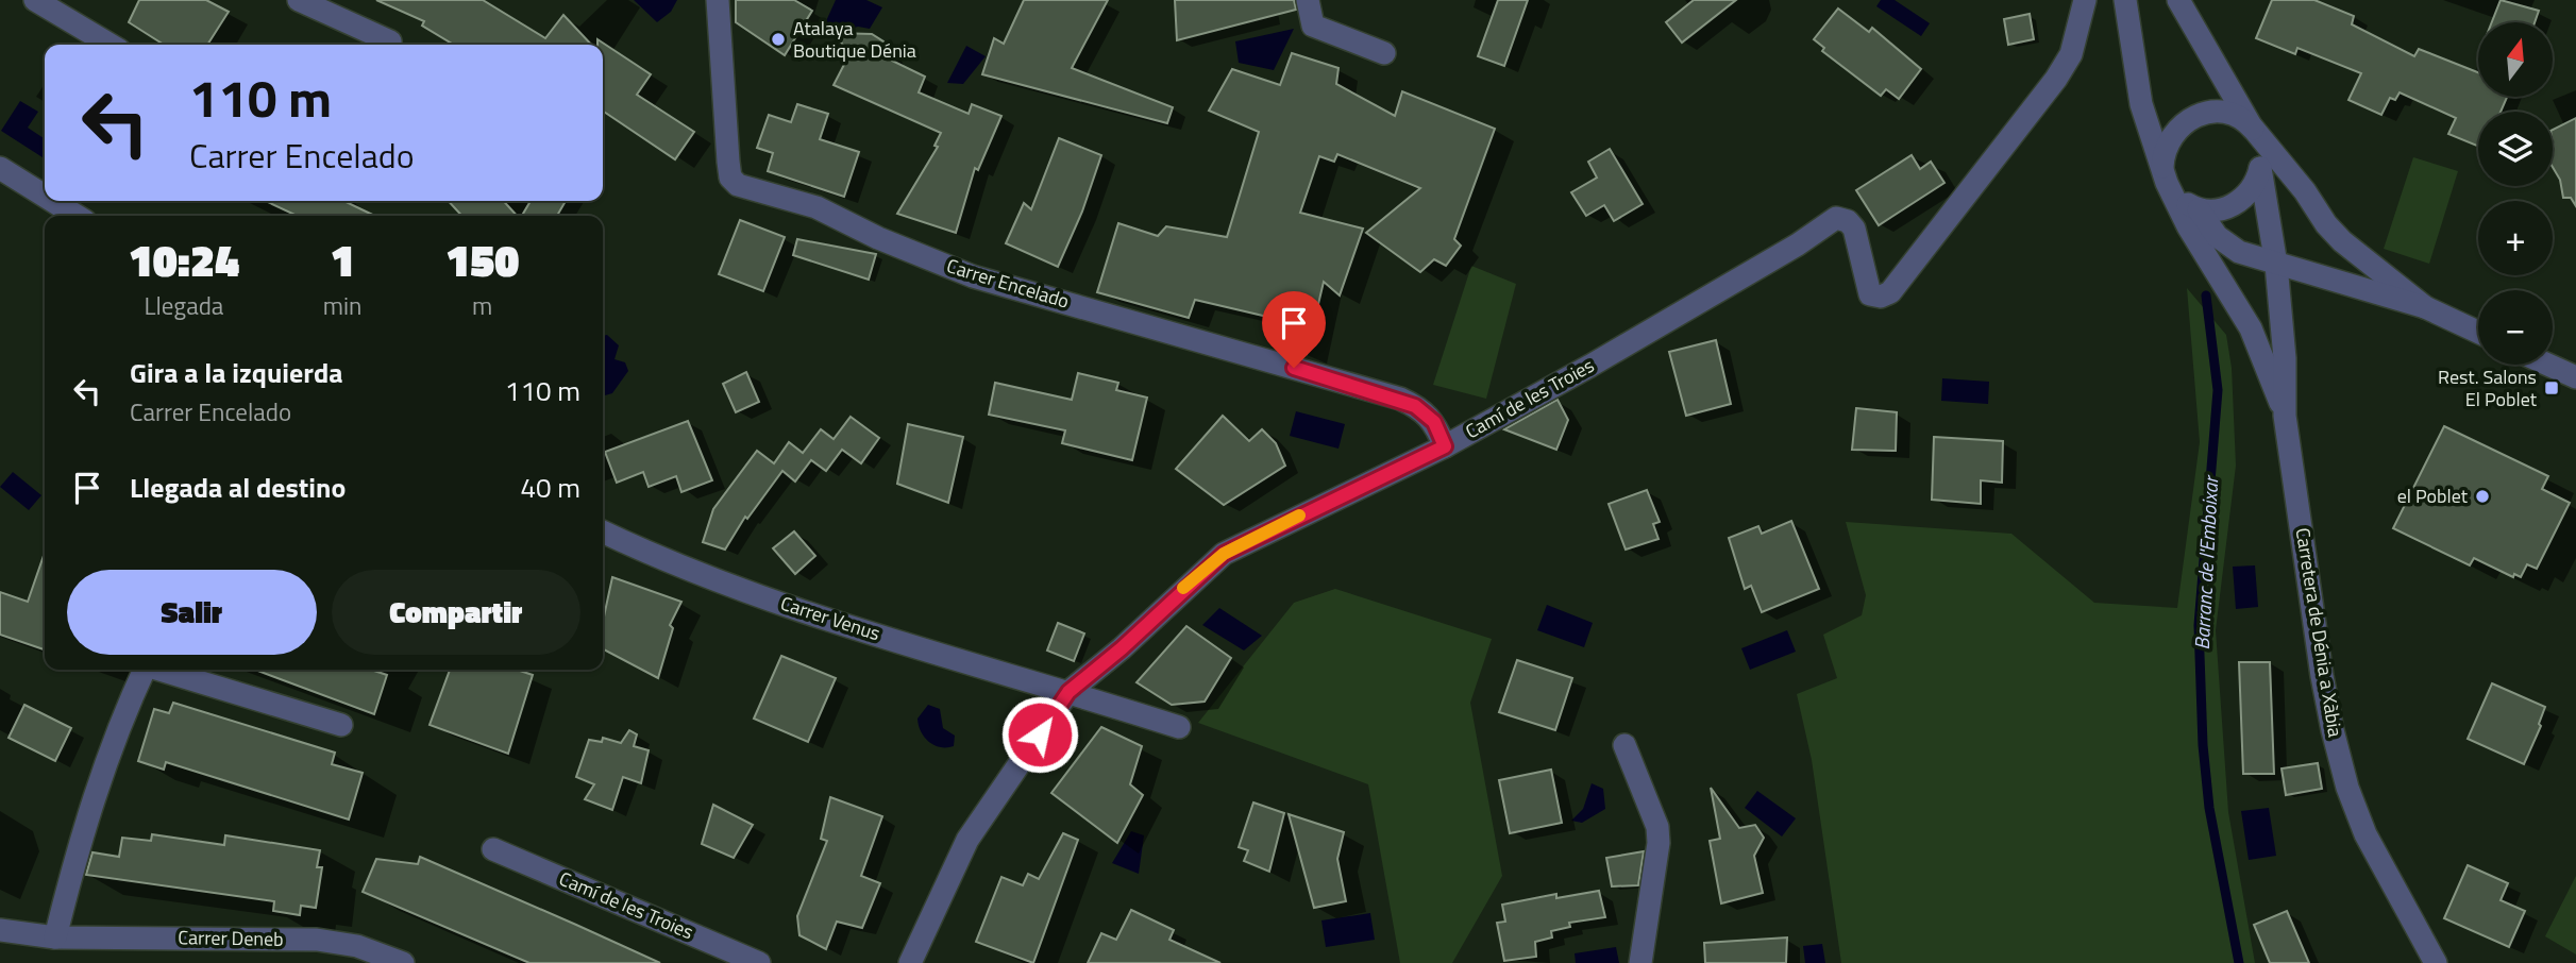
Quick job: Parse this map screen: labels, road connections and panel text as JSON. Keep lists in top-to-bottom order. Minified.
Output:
{"streets":{"street":["Carrer Encelado","Camí de les Troies","Carrer Venus","Carretera de Dénia a Xàbia","Carrer Deneb"]},"crossings":[["Carrer Encelado","Camí de les Troies"],["Camí de les Troies","Carrer Venus"]],"water":["Barranc de l'Emboixar"],"places":{"other":["Atalaya Boutique Dénia","el Poblet"],"transit":["Rest. Salons El Poblet"]},"north":"top","page":{"map_buttons":["+","−"],"turn":["110 m","Carrer Encelado"],"eta":["10:24","Llegada","1","min","150","m"],"list":[{"name":"Gira a la izquierda","note":"Carrer Encelado","value":"110 m"},{"name":"Llegada al destino","value":"40 m"}],"buttons":["Salir","Compartir"]}}
